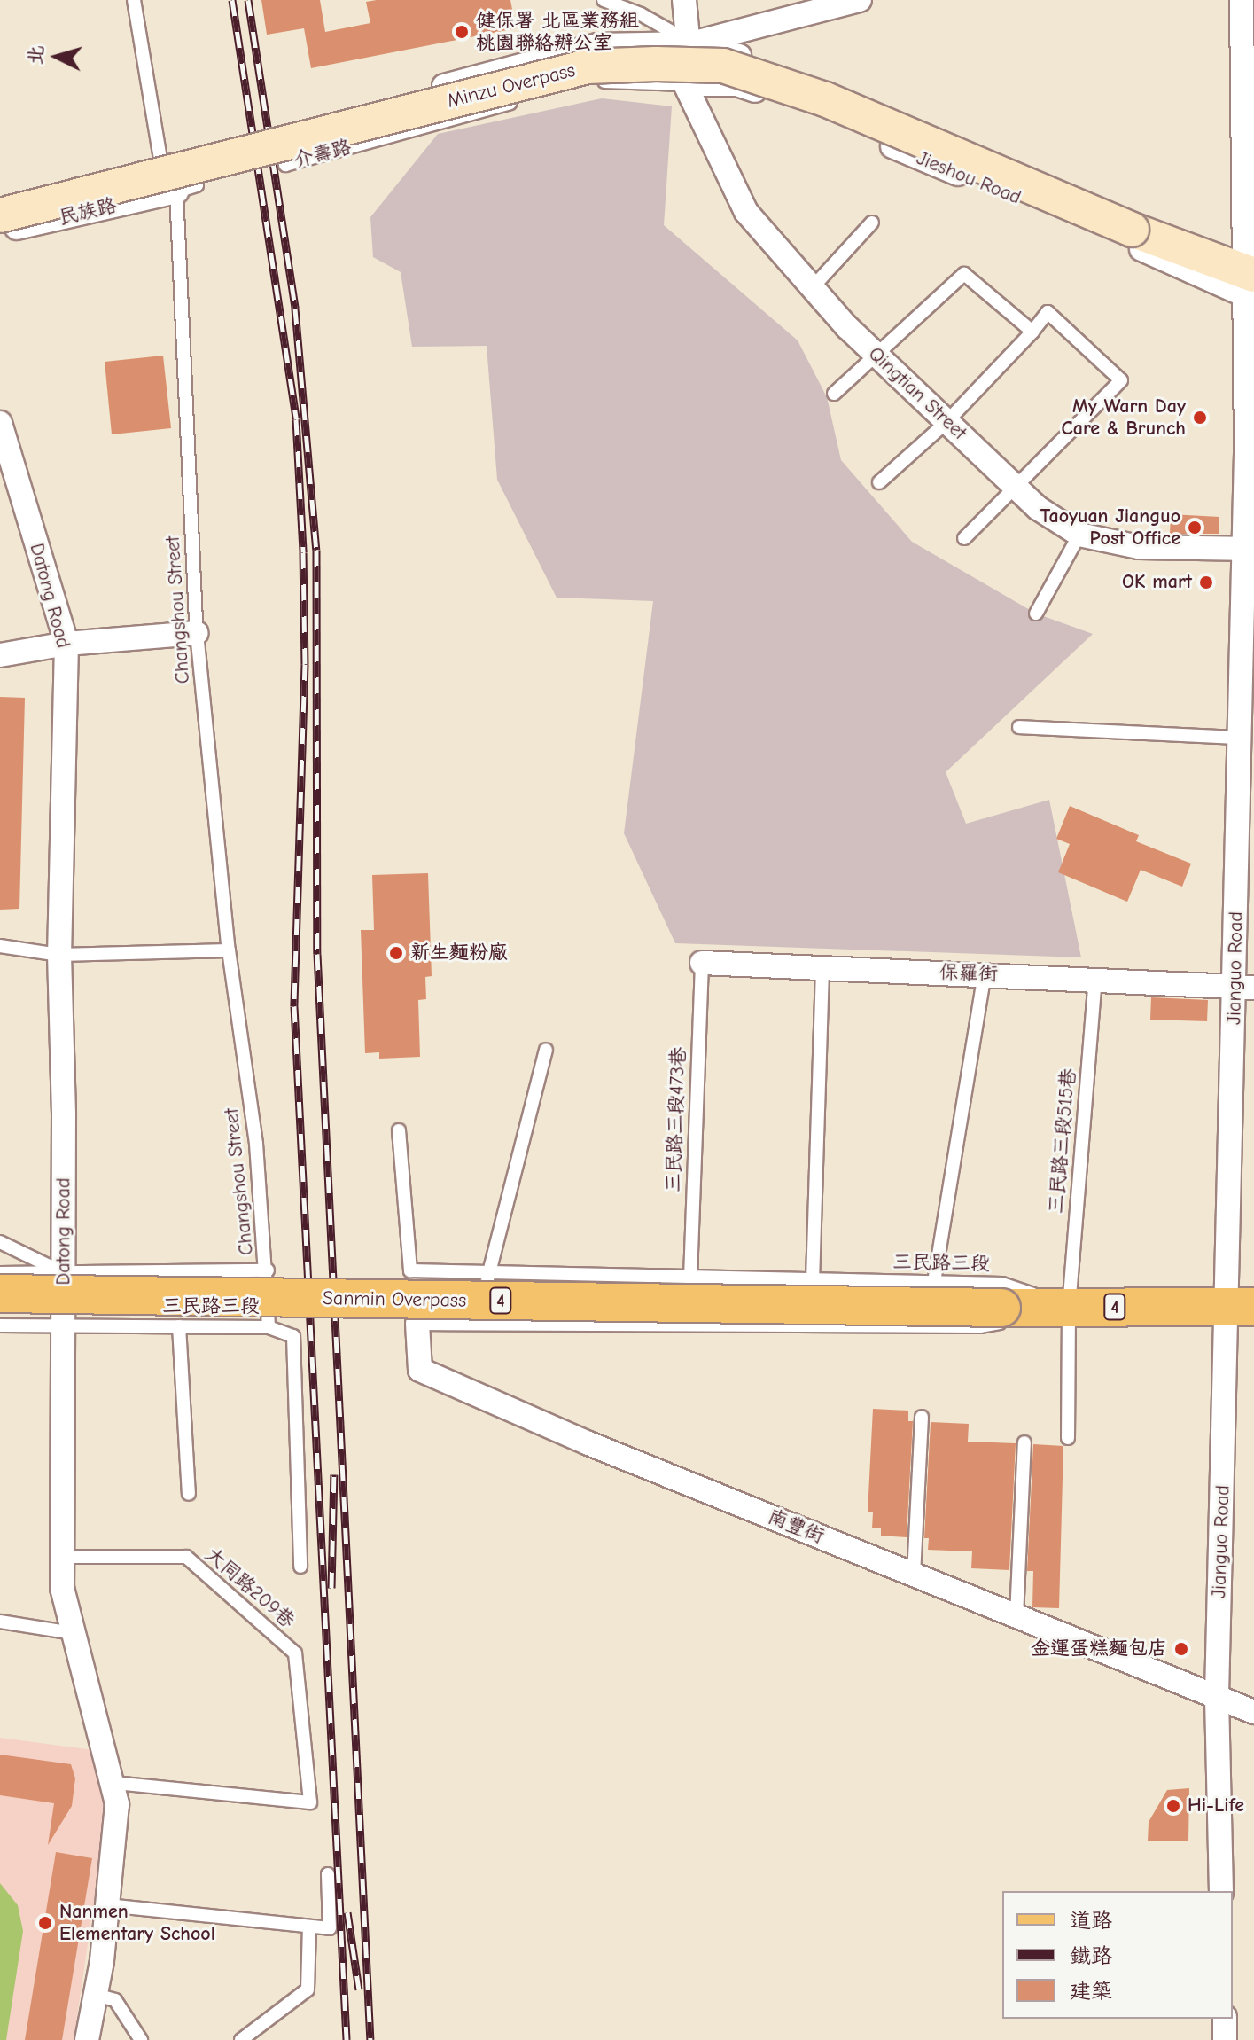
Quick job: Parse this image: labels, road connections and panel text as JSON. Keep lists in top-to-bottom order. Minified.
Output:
{"streets":{"main road":["Sanmin Overpass","4"],"street":["Minzu Overpass","介壽路","Jieshou Road","民族路","Qingtian Street","Datong Road","Jianguo Road","保羅街","南豐街"],"lane":["Changshou Street","三民路三段473巷","三民路三段515巷","三民路三段","大同路209巷"]},"crossings":[["Minzu Overpass","Jieshou Road"],["Minzu Overpass","Jianguo Road"],["介壽路","Jieshou Road"],["Jieshou Road","Qingtian Street"],["Jieshou Road","Jianguo Road"],["民族路","Changshou Street"],["Qingtian Street","Jianguo Road"],["Datong Road","三民路三段"],["Datong Road","大同路209巷"],["Changshou Street","三民路三段"],["Jianguo Road","保羅街"],["Jianguo Road","4"],["Jianguo Road","南豐街"],["保羅街","三民路三段473巷"],["保羅街","三民路三段515巷"],["三民路三段473巷","三民路三段"],["三民路三段515巷","三民路三段"],["三民路三段515巷","Sanmin Overpass"],["三民路三段515巷","4"],["三民路三段","Sanmin Overpass"],["三民路三段","4"],["Sanmin Overpass","4"]],"places":["健保署 北區業務組 桃園聯絡辦公室","My Warn Day Care & Brunch","Taoyuan Jianguo Post Office","OK mart","新生麵粉廠","金運蛋糕麵包店","Hi-Life","Nanmen Elementary School"],"legend":["道路","鐵路","建築"],"north":"left"}
